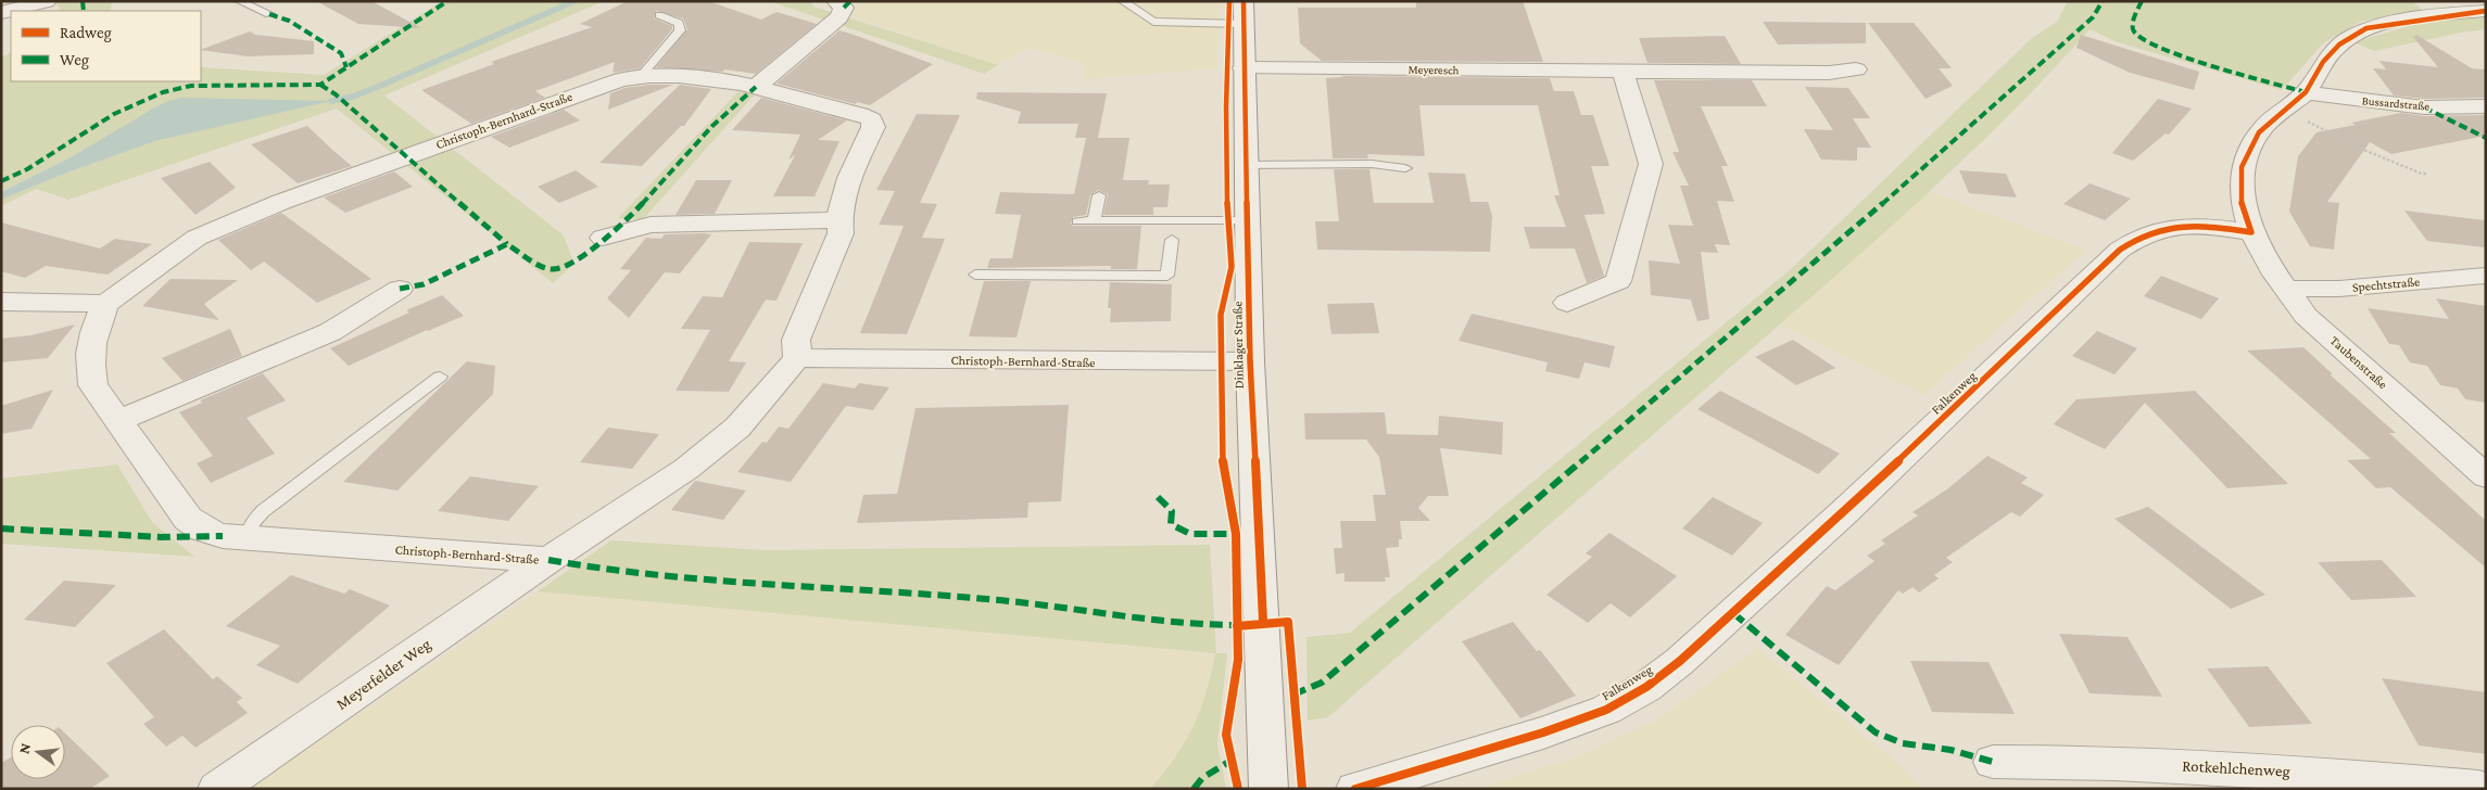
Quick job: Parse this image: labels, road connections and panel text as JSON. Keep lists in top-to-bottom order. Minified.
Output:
{"streets":{"street":["Meyeresch","Bussardstraße","Christoph-Bernhard-Straße","Spechtstraße","Dinklager Straße","Taubenstraße","Falkenweg","Meyerfelder Weg","Rotkehlchenweg"]},"crossings":[["Meyeresch","Dinklager Straße"],["Christoph-Bernhard-Straße","Dinklager Straße"],["Christoph-Bernhard-Straße","Meyerfelder Weg"],["Spechtstraße","Taubenstraße"],["Taubenstraße","Falkenweg"]],"legend":["Radweg","Weg"],"north":"left"}
